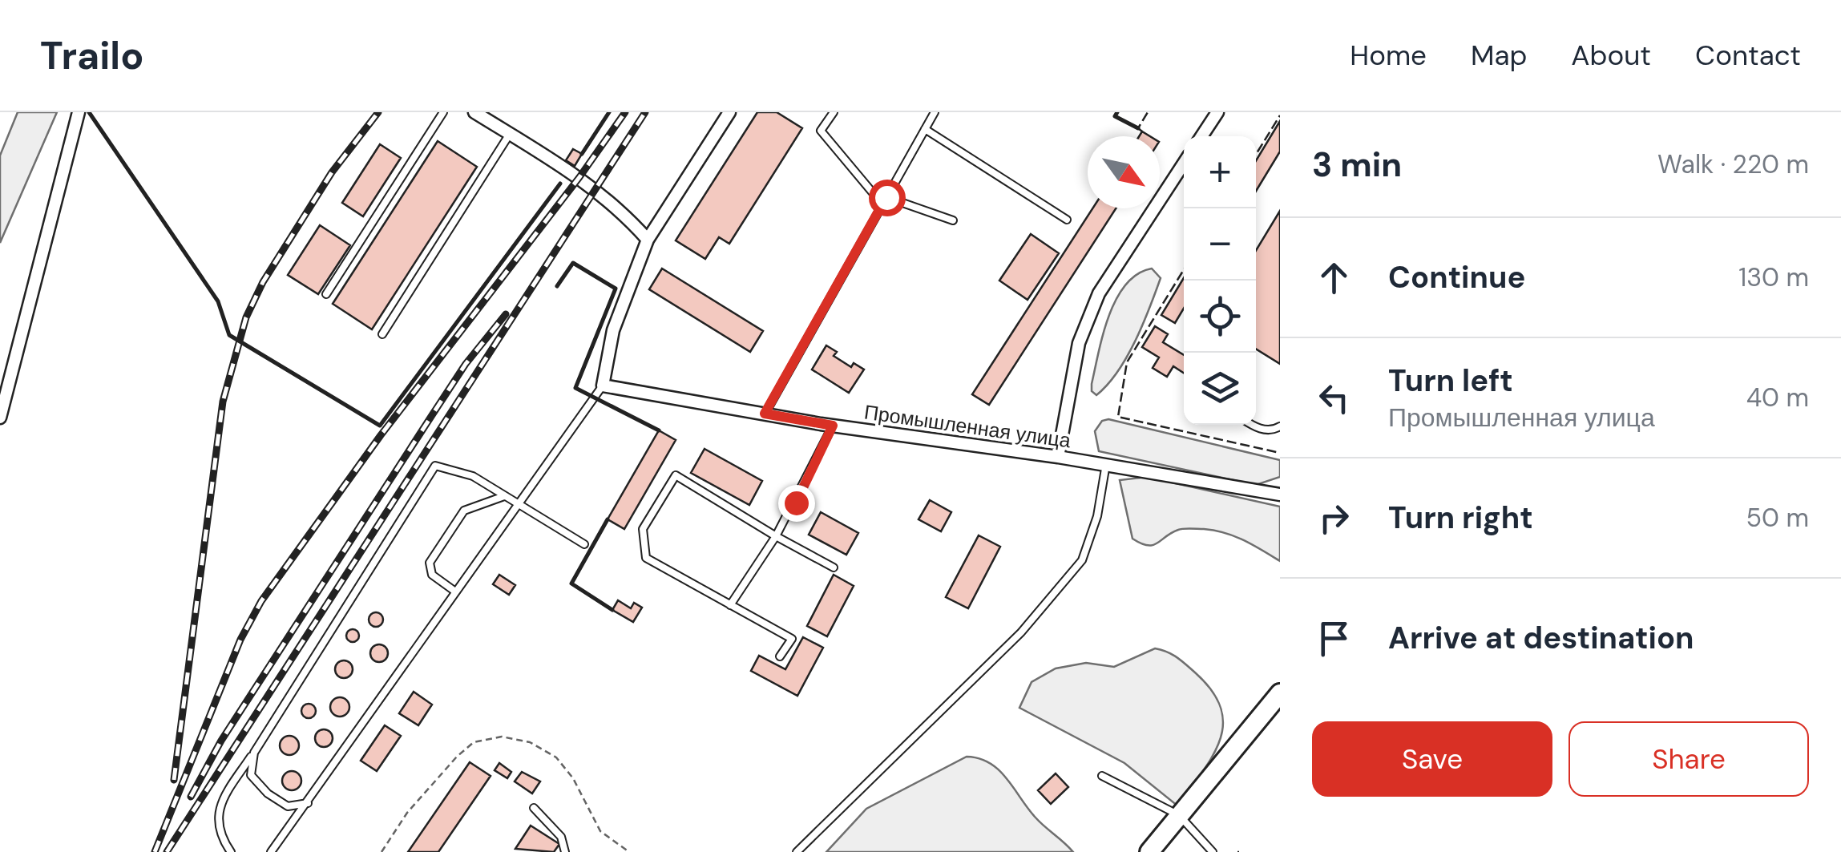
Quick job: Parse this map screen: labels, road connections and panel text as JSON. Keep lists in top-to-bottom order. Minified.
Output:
{"streets":{"street":["Промышленная улица"]},"north":"bottom right","page":{"header":"Trailo","nav":["Home","Map","About","Contact"],"heading":["3 min","Walk · 220 m"],"map_buttons":["+","−"],"list":[["Continue","130 m"],["Turn left","Промышленная улица","40 m"],["Turn right","50 m"],"Arrive at destination"],"buttons":["Save","Share"]}}
